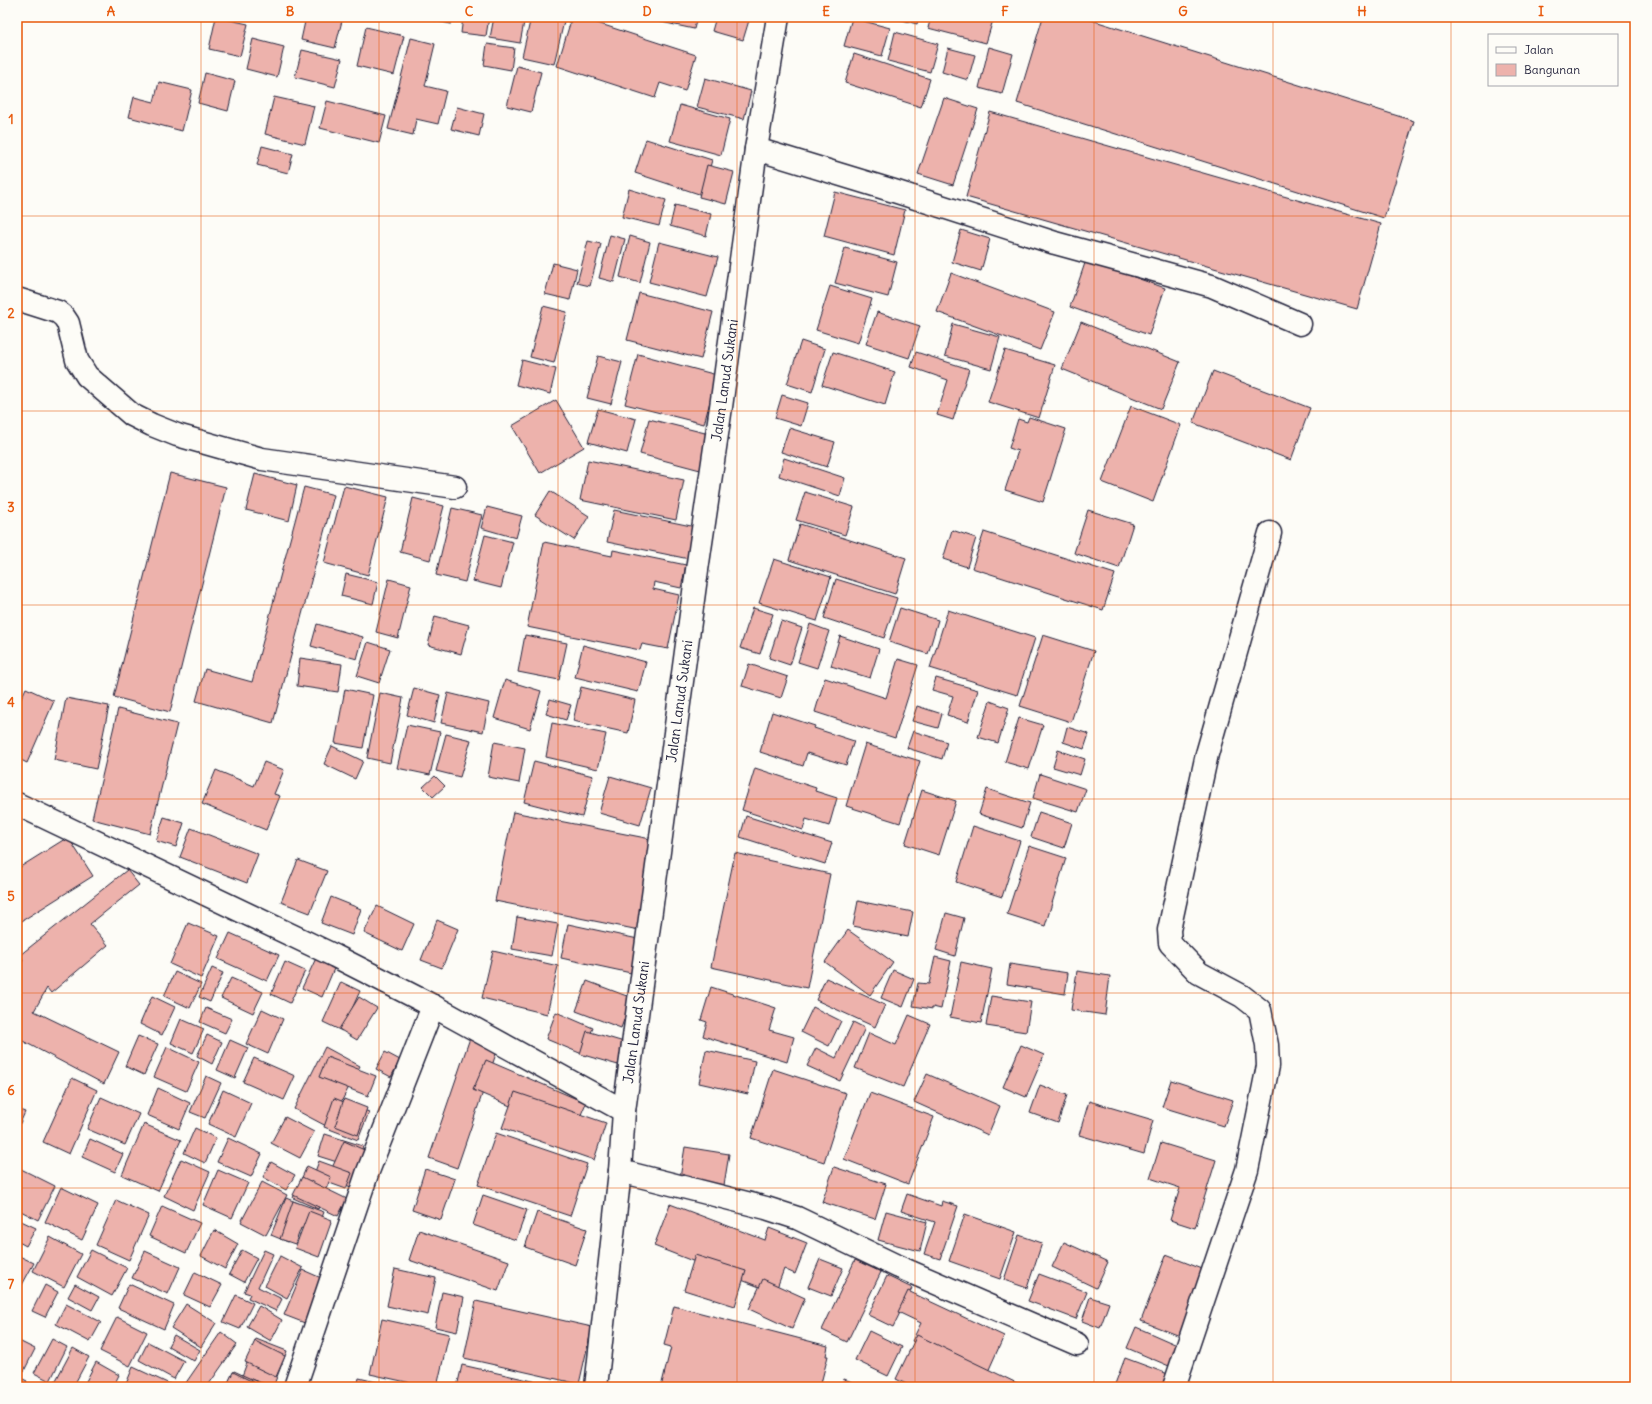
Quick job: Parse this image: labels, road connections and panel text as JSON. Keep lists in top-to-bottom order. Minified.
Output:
{"streets":{"street":["Jalan Lanud Sukani"]},"legend":["Jalan","Bangunan"],"grid":{"columns":["A","B","C","D","E","F","G","H","I"],"rows":["1","2","3","4","5","6","7"]}}
